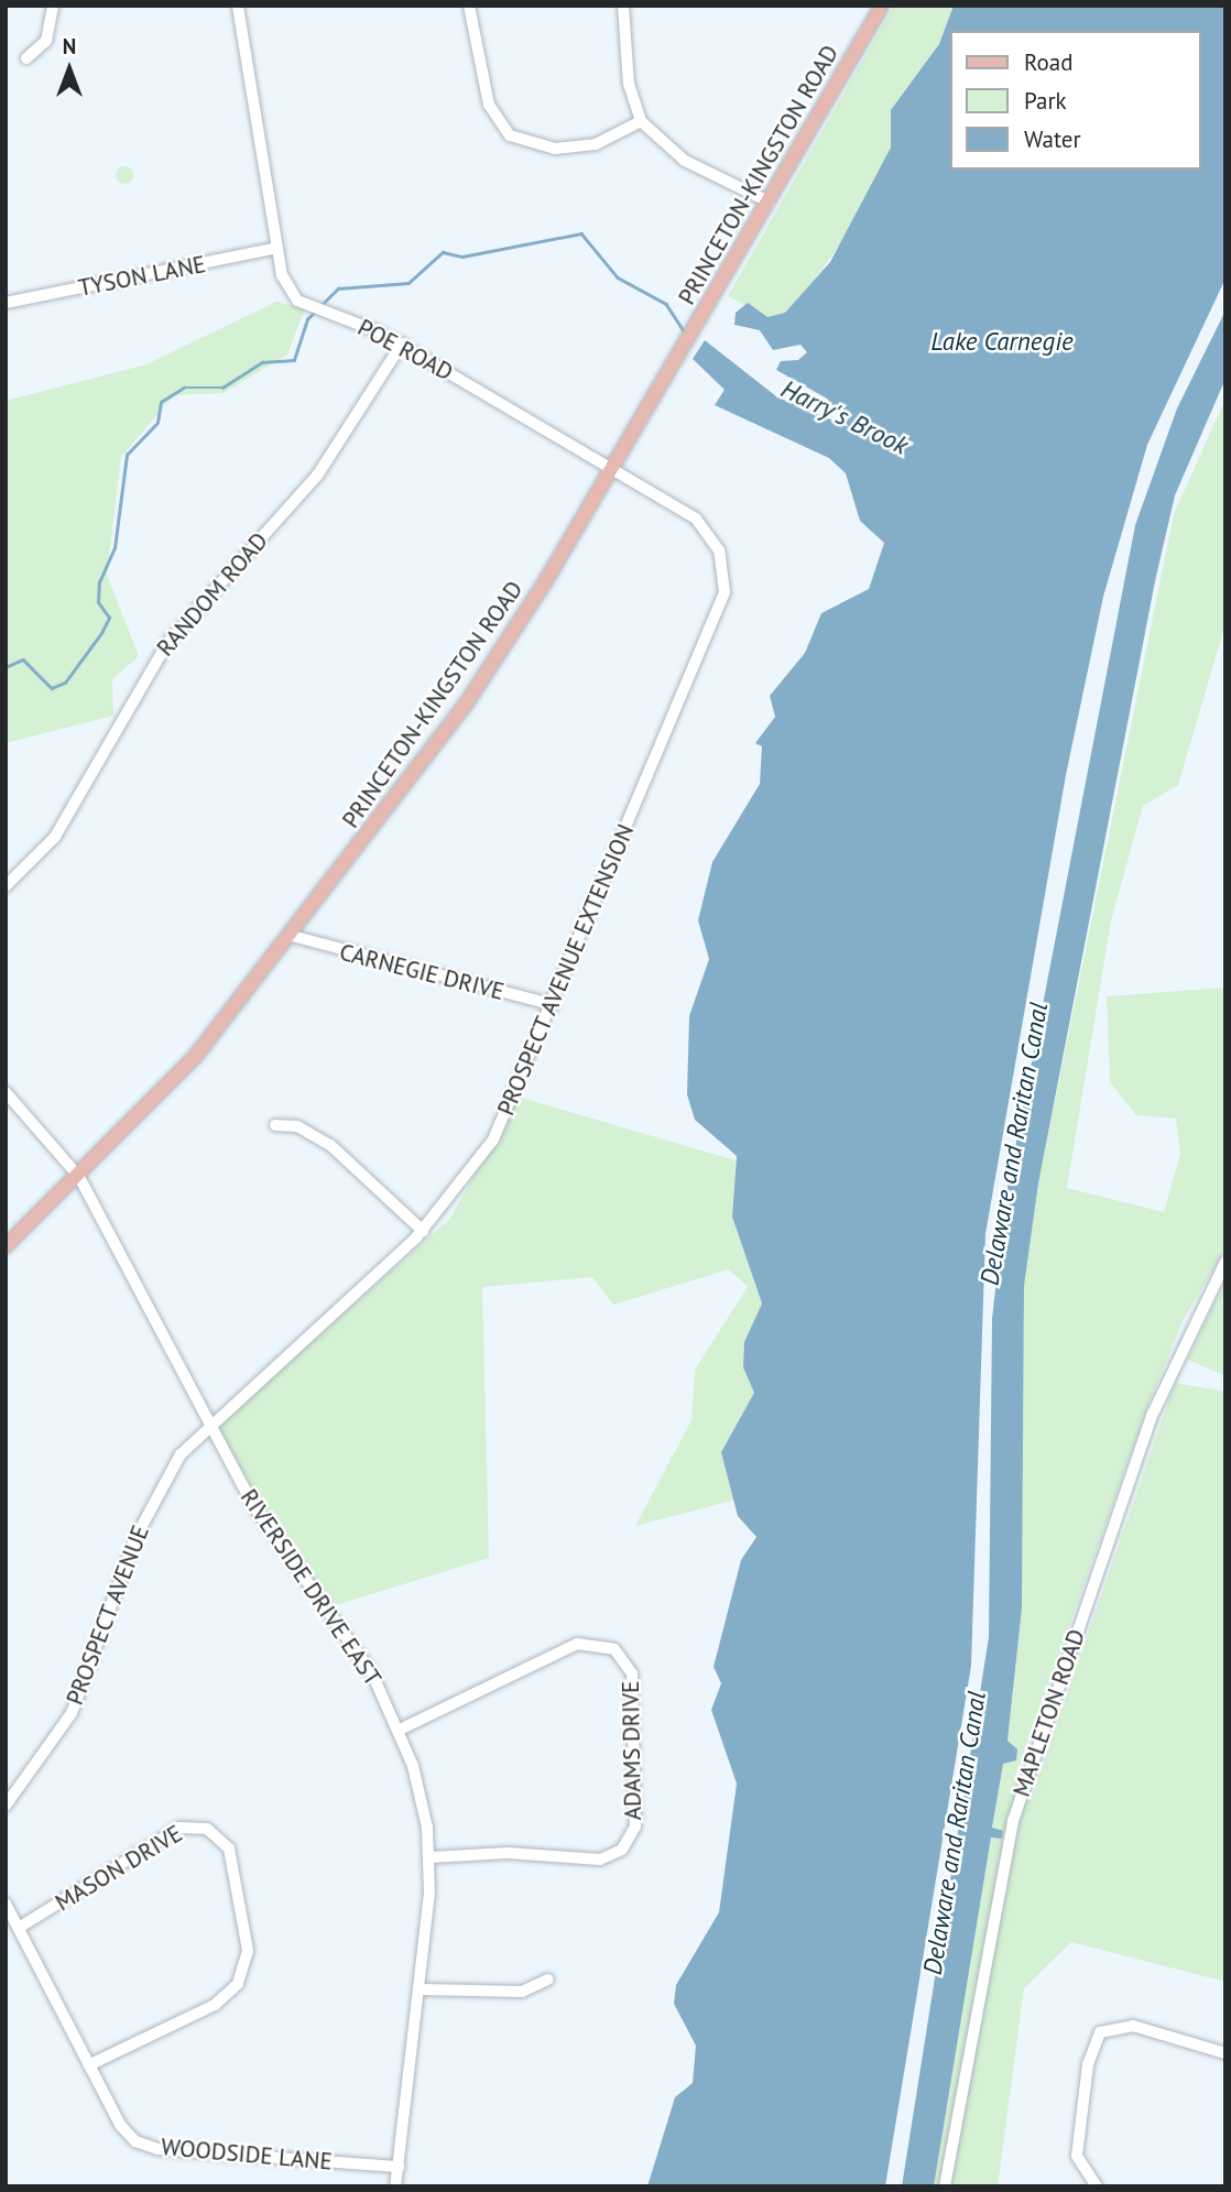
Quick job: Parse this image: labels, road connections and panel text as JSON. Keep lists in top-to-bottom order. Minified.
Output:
{"streets":{"main road":["PRINCETON-KINGSTON ROAD"],"street":["TYSON LANE","POE ROAD","RANDOM ROAD","PROSPECT AVENUE EXTENSION","CARNEGIE DRIVE","RIVERSIDE DRIVE EAST","PROSPECT AVENUE","MAPLETON ROAD","ADAMS DRIVE","MASON DRIVE","WOODSIDE LANE"]},"crossings":[["PRINCETON-KINGSTON ROAD","POE ROAD"],["PRINCETON-KINGSTON ROAD","PROSPECT AVENUE EXTENSION"],["PRINCETON-KINGSTON ROAD","CARNEGIE DRIVE"],["PRINCETON-KINGSTON ROAD","RIVERSIDE DRIVE EAST"],["TYSON LANE","POE ROAD"],["POE ROAD","RANDOM ROAD"],["POE ROAD","PROSPECT AVENUE EXTENSION"],["PROSPECT AVENUE EXTENSION","CARNEGIE DRIVE"],["PROSPECT AVENUE EXTENSION","RIVERSIDE DRIVE EAST"],["PROSPECT AVENUE EXTENSION","PROSPECT AVENUE"],["RIVERSIDE DRIVE EAST","PROSPECT AVENUE"],["RIVERSIDE DRIVE EAST","ADAMS DRIVE"],["RIVERSIDE DRIVE EAST","WOODSIDE LANE"],["MASON DRIVE","WOODSIDE LANE"]],"water":["Lake Carnegie","Harry's Brook","Delaware and Raritan Canal"],"legend":["Road","Park","Water"],"north":"top"}
